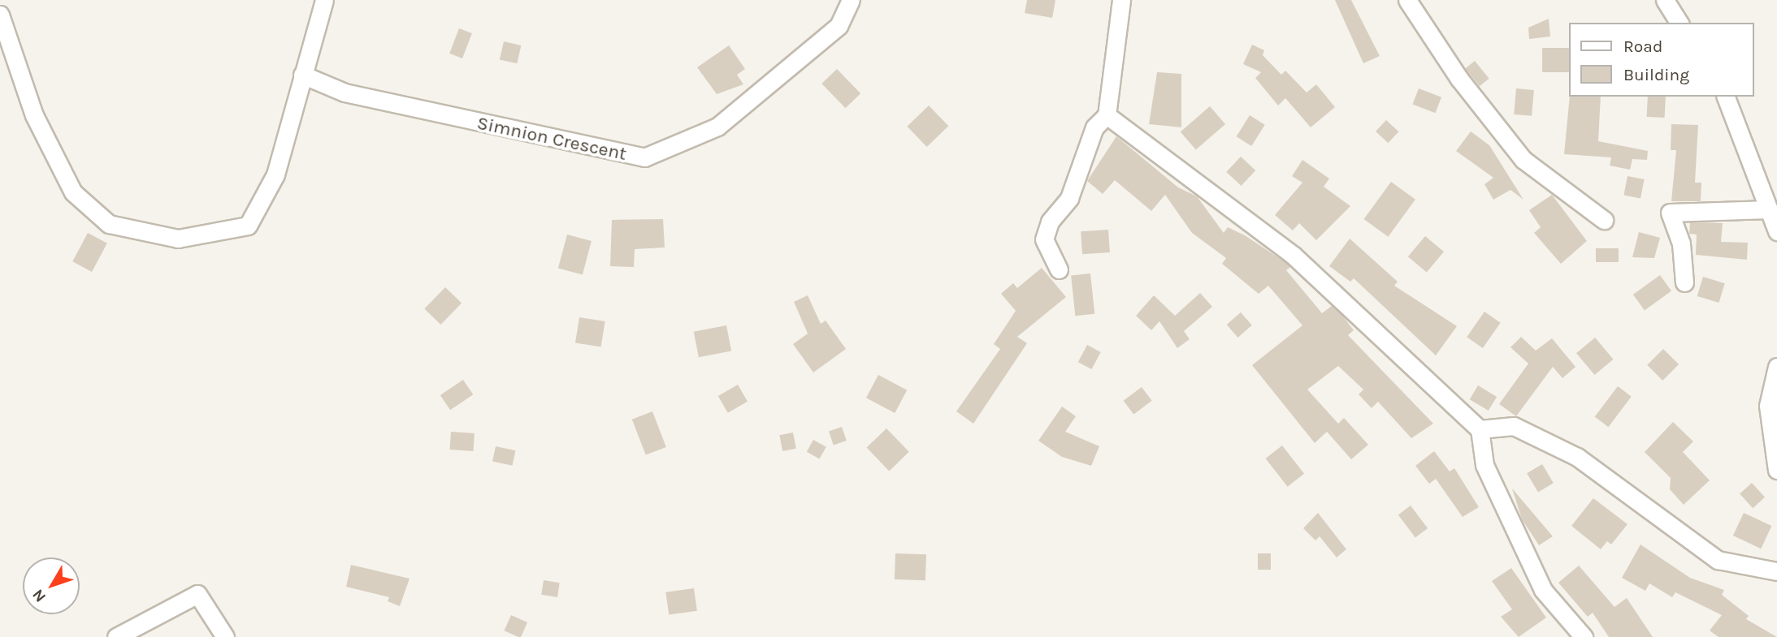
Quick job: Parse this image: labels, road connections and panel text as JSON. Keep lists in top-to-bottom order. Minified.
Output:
{"streets":{"street":["Simnion Crescent"]},"legend":["Road","Building"],"north":"bottom left"}
